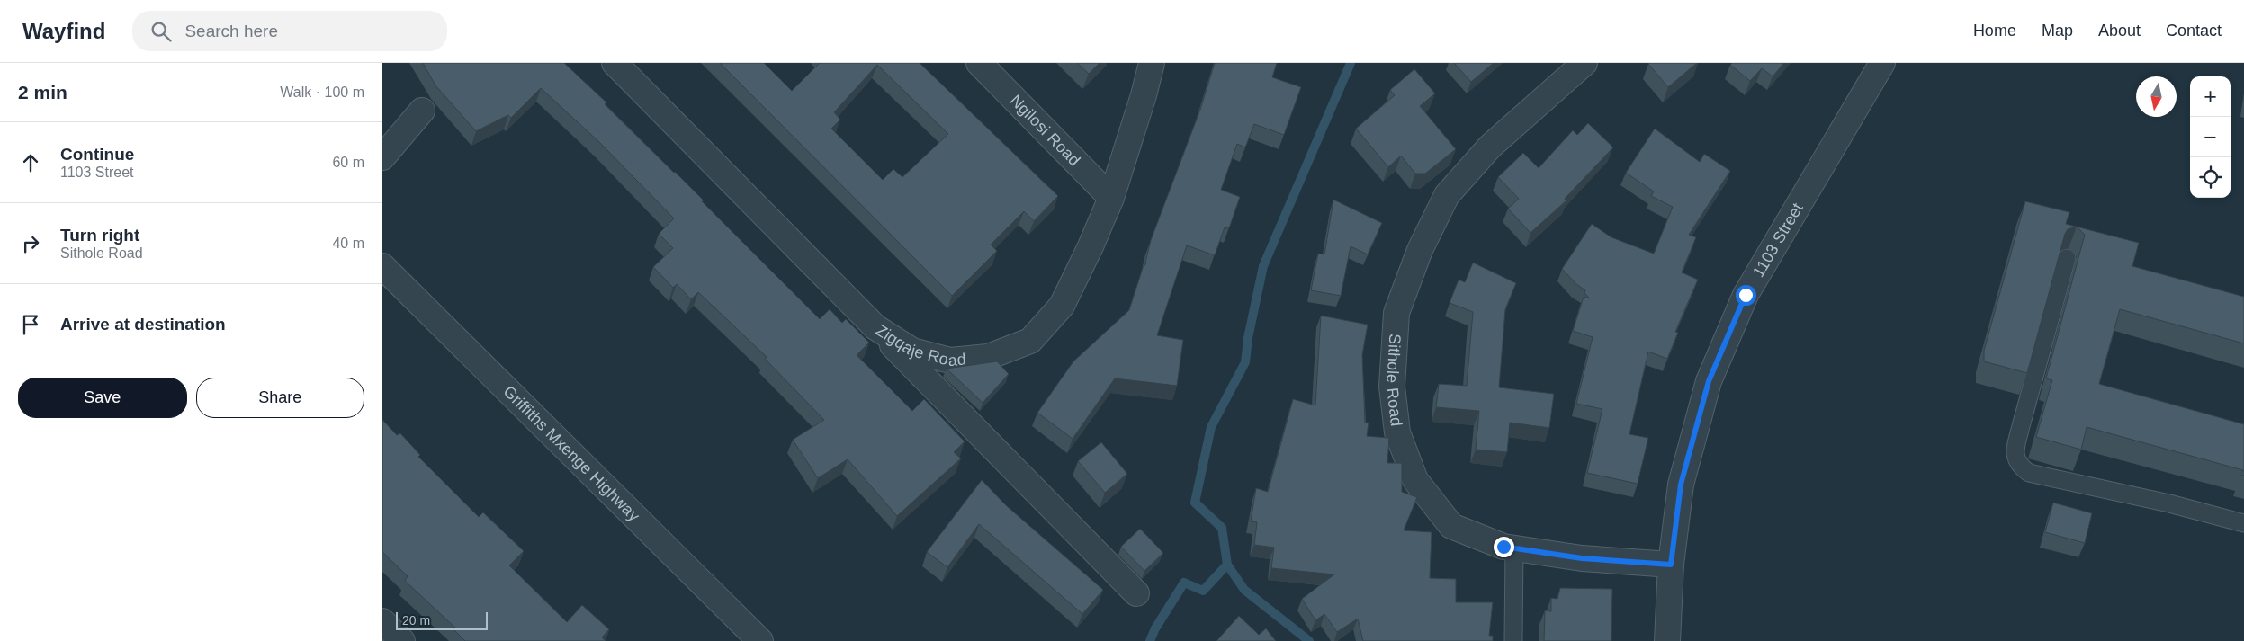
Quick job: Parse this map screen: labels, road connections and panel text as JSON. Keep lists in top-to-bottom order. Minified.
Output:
{"streets":{"street":["Ngilosi Road","1103 Street","Zigqaje Road","Sithole Road","Griffiths Mxenge Highway"]},"crossings":[["Ngilosi Road","Zigqaje Road"],["1103 Street","Sithole Road"]],"scale_bar":"20 m","north":"bottom","page":{"header":"Wayfind","search":"Search here","nav":["Home","Map","About","Contact"],"heading":["2 min","Walk · 100 m"],"map_buttons":["+","−"],"list":[["Continue","1103 Street","60 m"],["Turn right","Sithole Road","40 m"],"Arrive at destination"],"buttons":["Save","Share"],"scale":"20 m"}}
